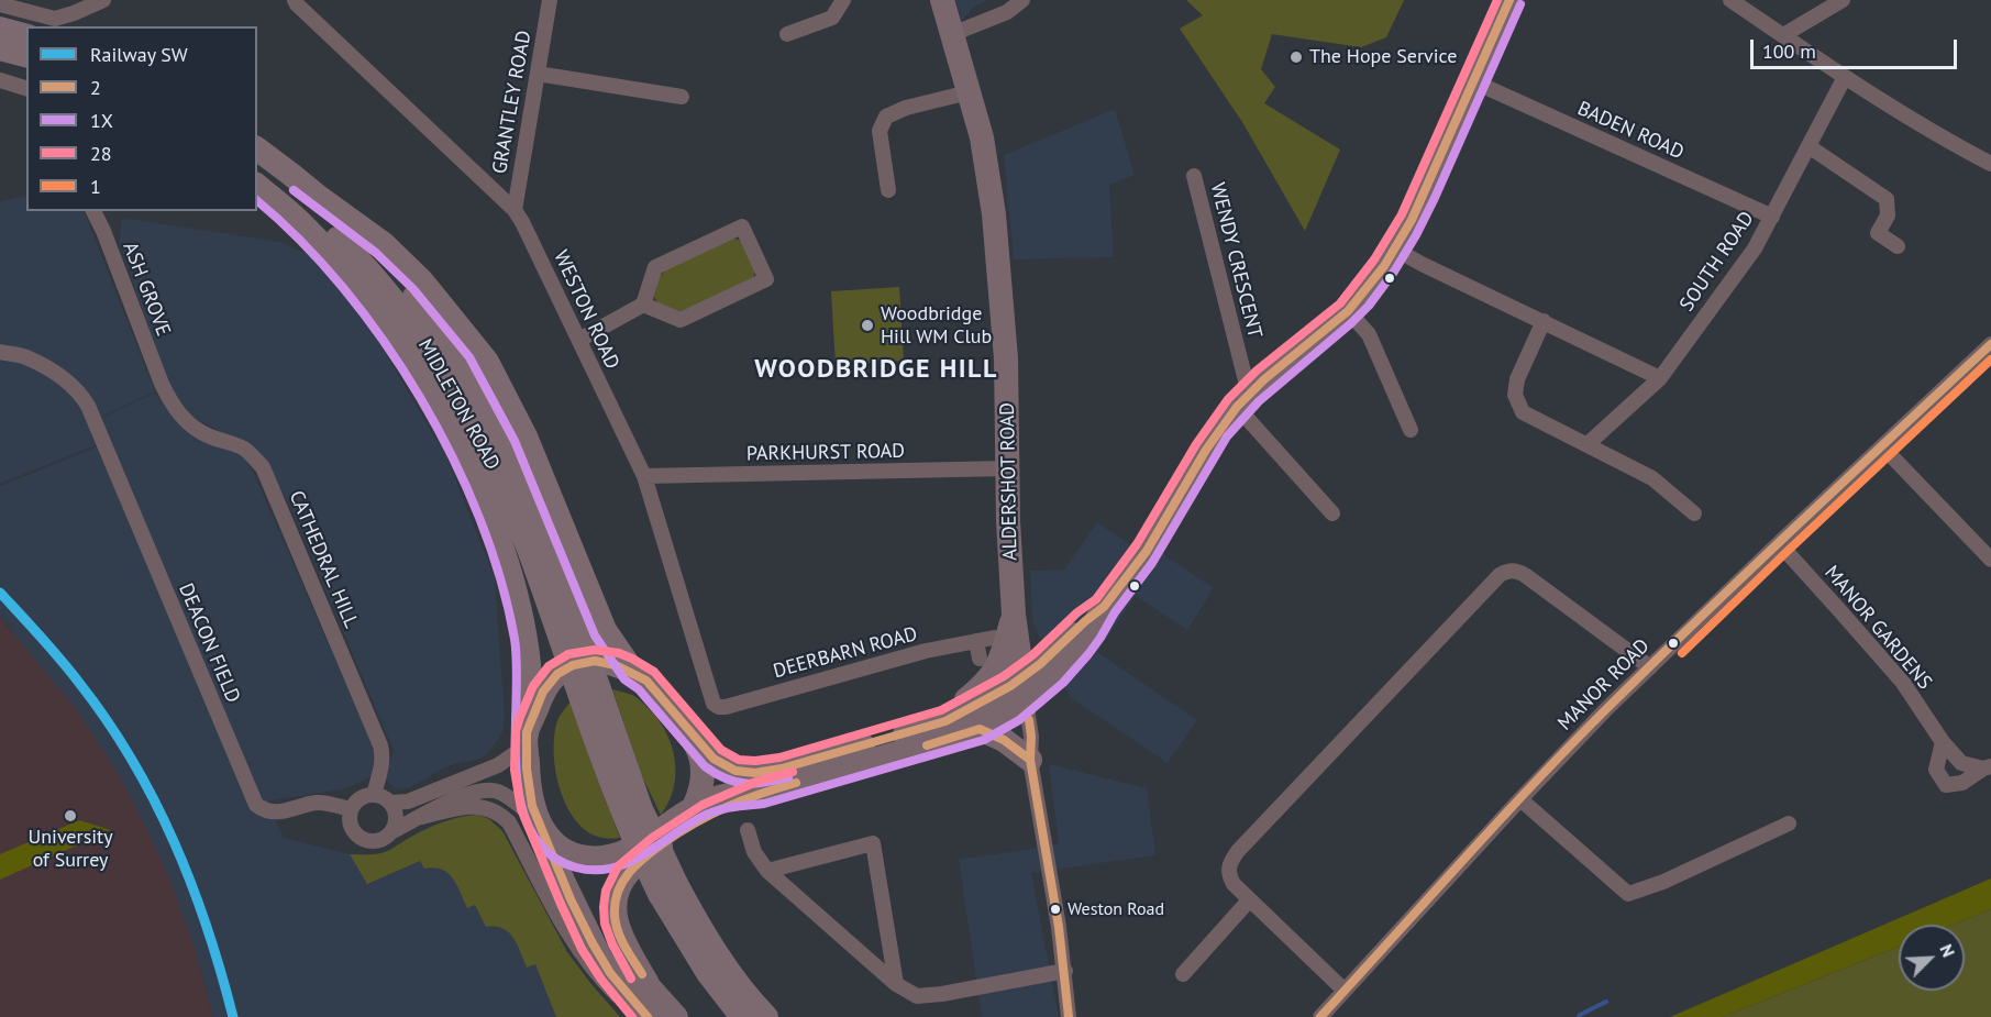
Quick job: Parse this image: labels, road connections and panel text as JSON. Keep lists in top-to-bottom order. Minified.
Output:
{"streets":{"highway":["MIDLETON ROAD"],"main road":["ALDERSHOT ROAD"],"street":["GRANTLEY ROAD","BADEN ROAD","WENDY CRESCENT","SOUTH ROAD","ASH GROVE","WESTON ROAD","PARKHURST ROAD","CATHEDRAL HILL","MANOR GARDENS","DEACON FIELD","DEERBARN ROAD","MANOR ROAD"]},"crossings":[["GRANTLEY ROAD","WESTON ROAD"],["BADEN ROAD","SOUTH ROAD"],["ASH GROVE","CATHEDRAL HILL"],["WESTON ROAD","PARKHURST ROAD"],["WESTON ROAD","DEERBARN ROAD"],["PARKHURST ROAD","ALDERSHOT ROAD"],["CATHEDRAL HILL","DEACON FIELD"],["MANOR GARDENS","MANOR ROAD"]],"districts":["WOODBRIDGE HILL"],"places":["The Hope Service","Woodbridge Hill WM Club","University of Surrey","Weston Road"],"lines":["transit line 2","transit line 28","transit line 1X","transit line 1","rail line SW"],"legend":["Railway SW","2","1X","28","1"],"scale_bar":"100 m","north":"top right"}
